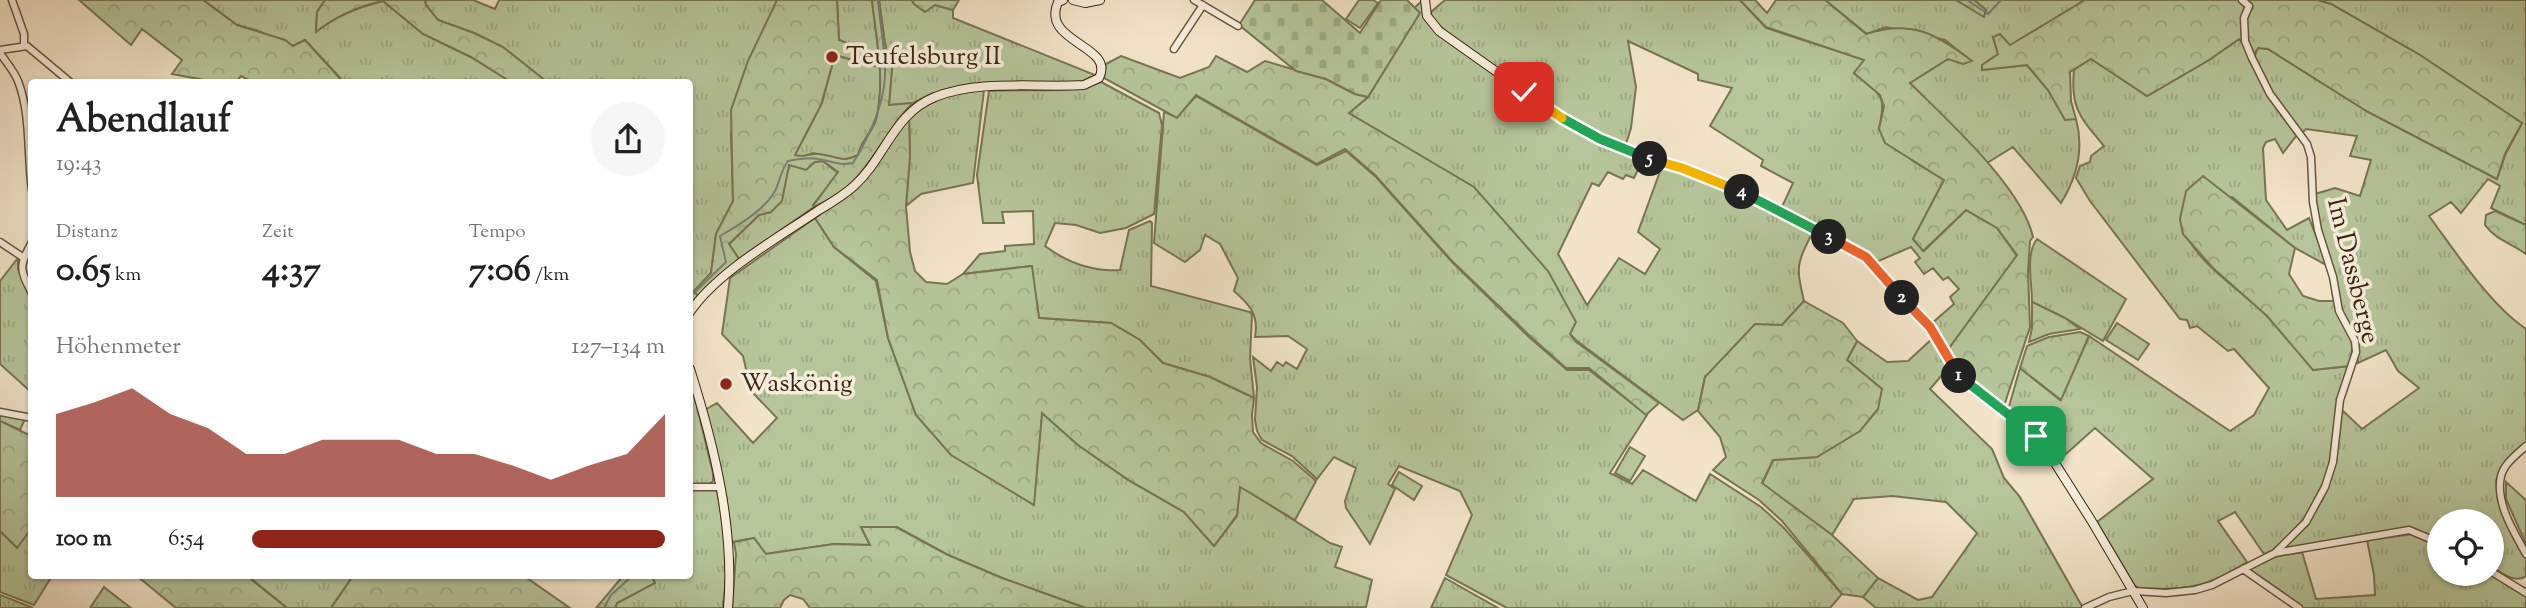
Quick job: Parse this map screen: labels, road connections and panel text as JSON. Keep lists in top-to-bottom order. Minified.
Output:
{"streets":{"street":["Im Dassberge"]},"places":["Teufelsburg II","Waskönig"],"page":{"heading":["Abendlauf","19:43"],"pins":["5","4","3","2","1"],"stats":[["Distanz","0.65 km"],["Zeit","4:37"],["Tempo","7:06 /km"]],"chart":["Höhenmeter","127–134 m"],"list":[{"name":"100 m","note":"6:54"}]}}
